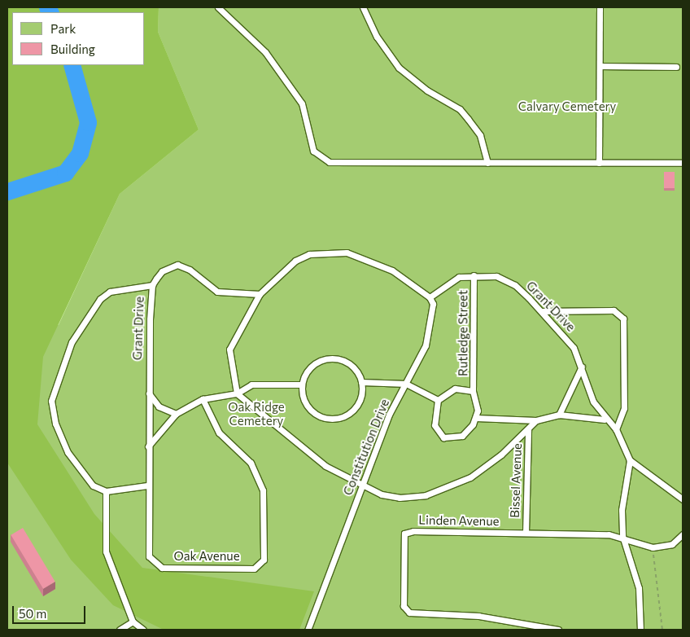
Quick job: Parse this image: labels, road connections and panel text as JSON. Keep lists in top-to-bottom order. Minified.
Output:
{"streets":{"lane":["Grant Drive","Rutledge Street","Constitution Drive","Bissel Avenue","Linden Avenue","Oak Avenue"]},"crossings":[["Grant Drive","Rutledge Street"],["Grant Drive","Constitution Drive"],["Grant Drive","Oak Avenue"],["Bissel Avenue","Linden Avenue"]],"parks":["Calvary Cemetery","Oak Ridge Cemetery"],"legend":["Park","Building"],"scale_bar":"50 m"}
